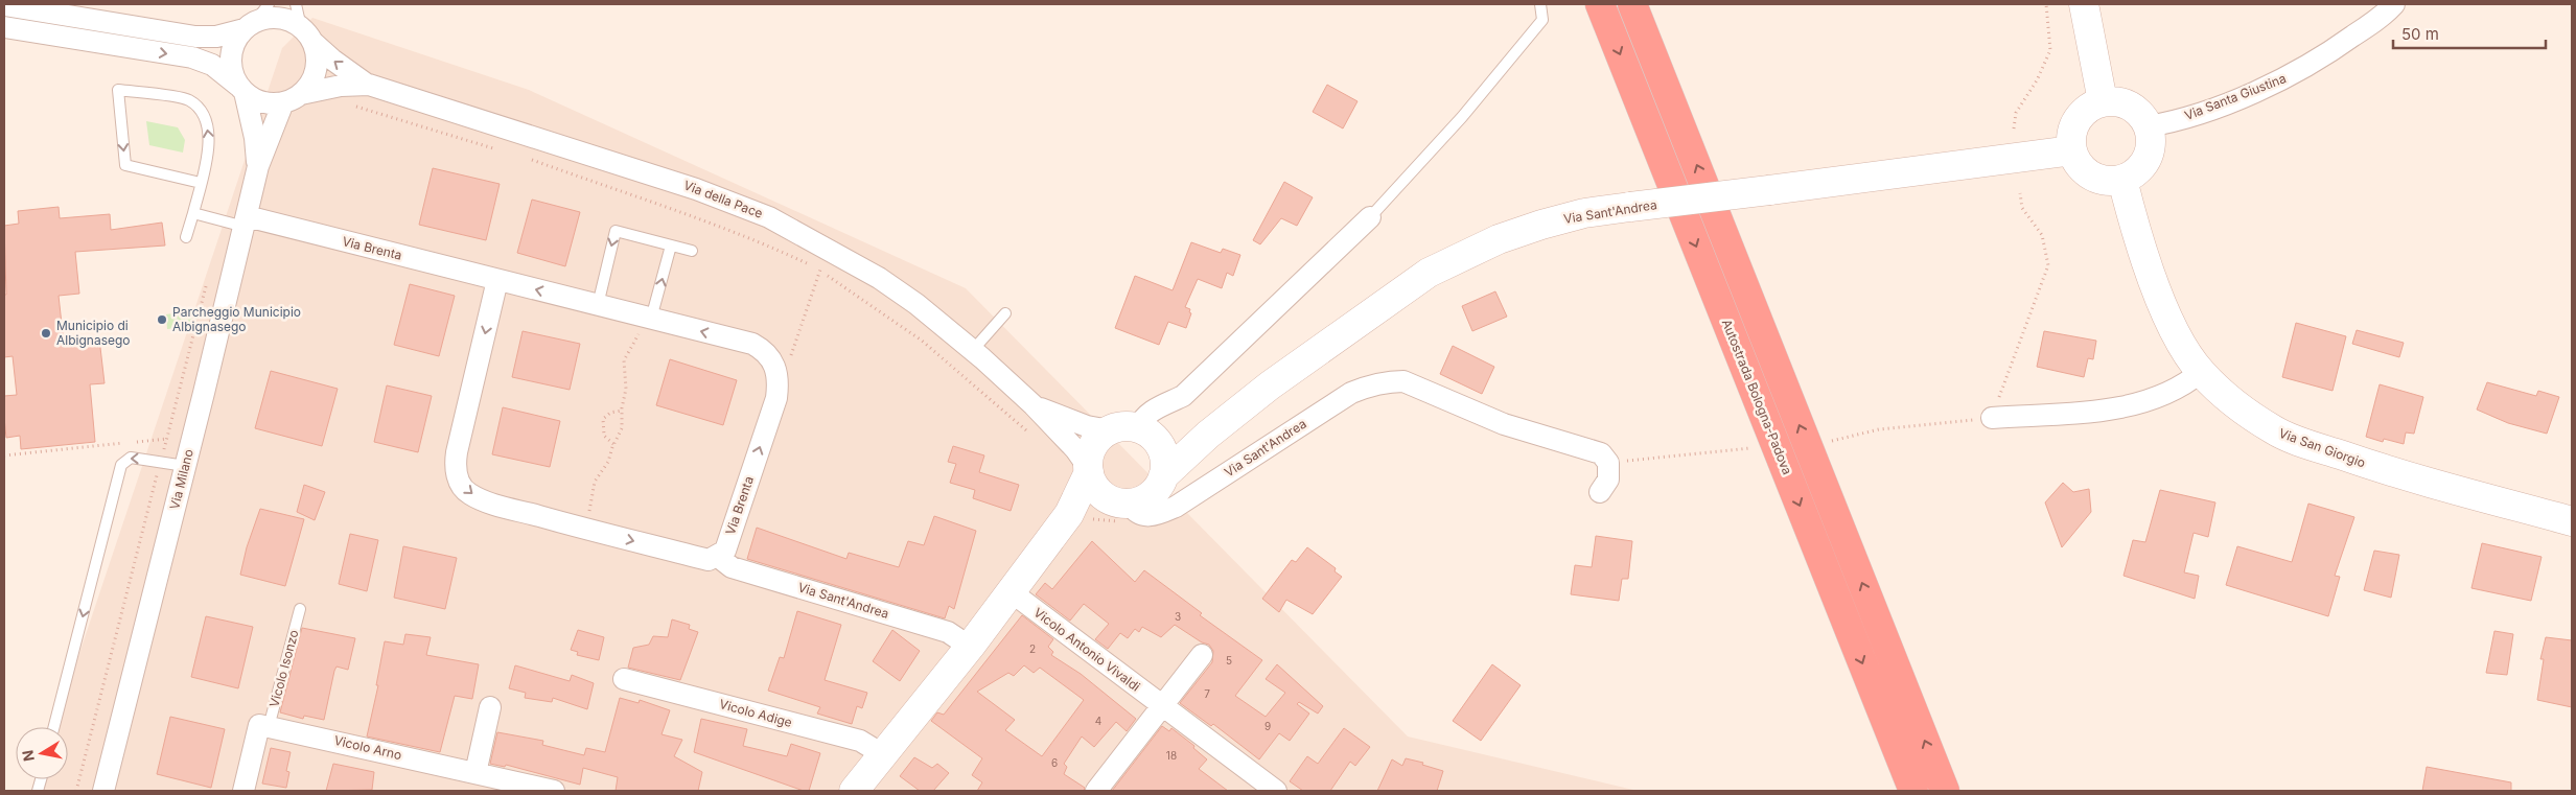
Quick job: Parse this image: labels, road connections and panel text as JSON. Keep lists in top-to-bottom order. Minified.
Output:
{"streets":{"highway":["Autostrada Bologna-Padova"],"street":["Via Santa Giustina","Via della Pace","Via Sant'Andrea","Via Brenta","Via San Giorgio","Via Milano","Vicolo Antonio Vivaldi","Vicolo Isonzo","Vicolo Adige","Vicolo Arno"]},"crossings":[["Via Santa Giustina","Via Sant'Andrea"],["Via Santa Giustina","Via San Giorgio"],["Via della Pace","Via Sant'Andrea"],["Via della Pace","Via Milano"],["Via Sant'Andrea","Via Brenta"],["Via Sant'Andrea","Via San Giorgio"],["Via Brenta","Via Milano"],["Vicolo Isonzo","Vicolo Arno"]],"places":["Parcheggio Municipio Albignasego","Municipio di Albignasego"],"house_numbers":["3","2","5","7","4","9","18","6"],"scale_bar":"50 m","north":"left"}
